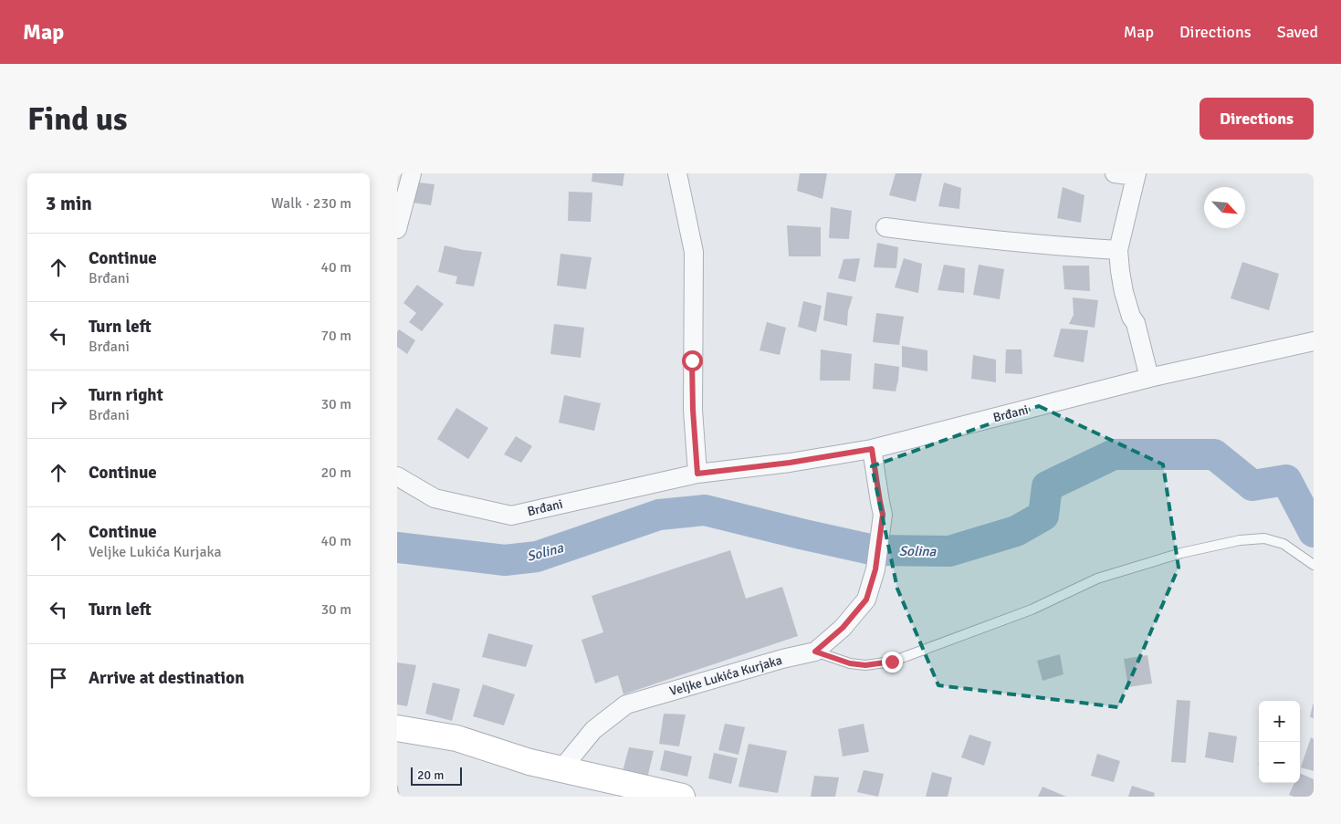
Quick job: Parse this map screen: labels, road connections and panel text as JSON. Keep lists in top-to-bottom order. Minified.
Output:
{"streets":{"street":["Brđani","Veljke Lukića Kurjaka"]},"crossings":[["Brđani","Veljke Lukića Kurjaka"]],"water":["Solina"],"scale_bar":"20 m","north":"bottom right","page":{"header":"Map","nav":["Map","Directions","Saved"],"buttons":"Directions","title":"Find us","heading":["3 min","Walk · 230 m"],"list":[["Continue","Brđani","40 m"],["Turn left","Brđani","70 m"],["Turn right","Brđani","30 m"],["Continue","20 m"],["Continue","Veljke Lukića Kurjaka","40 m"],["Turn left","30 m"],"Arrive at destination"],"map_buttons":["+","−"],"scale":"20 m"}}
